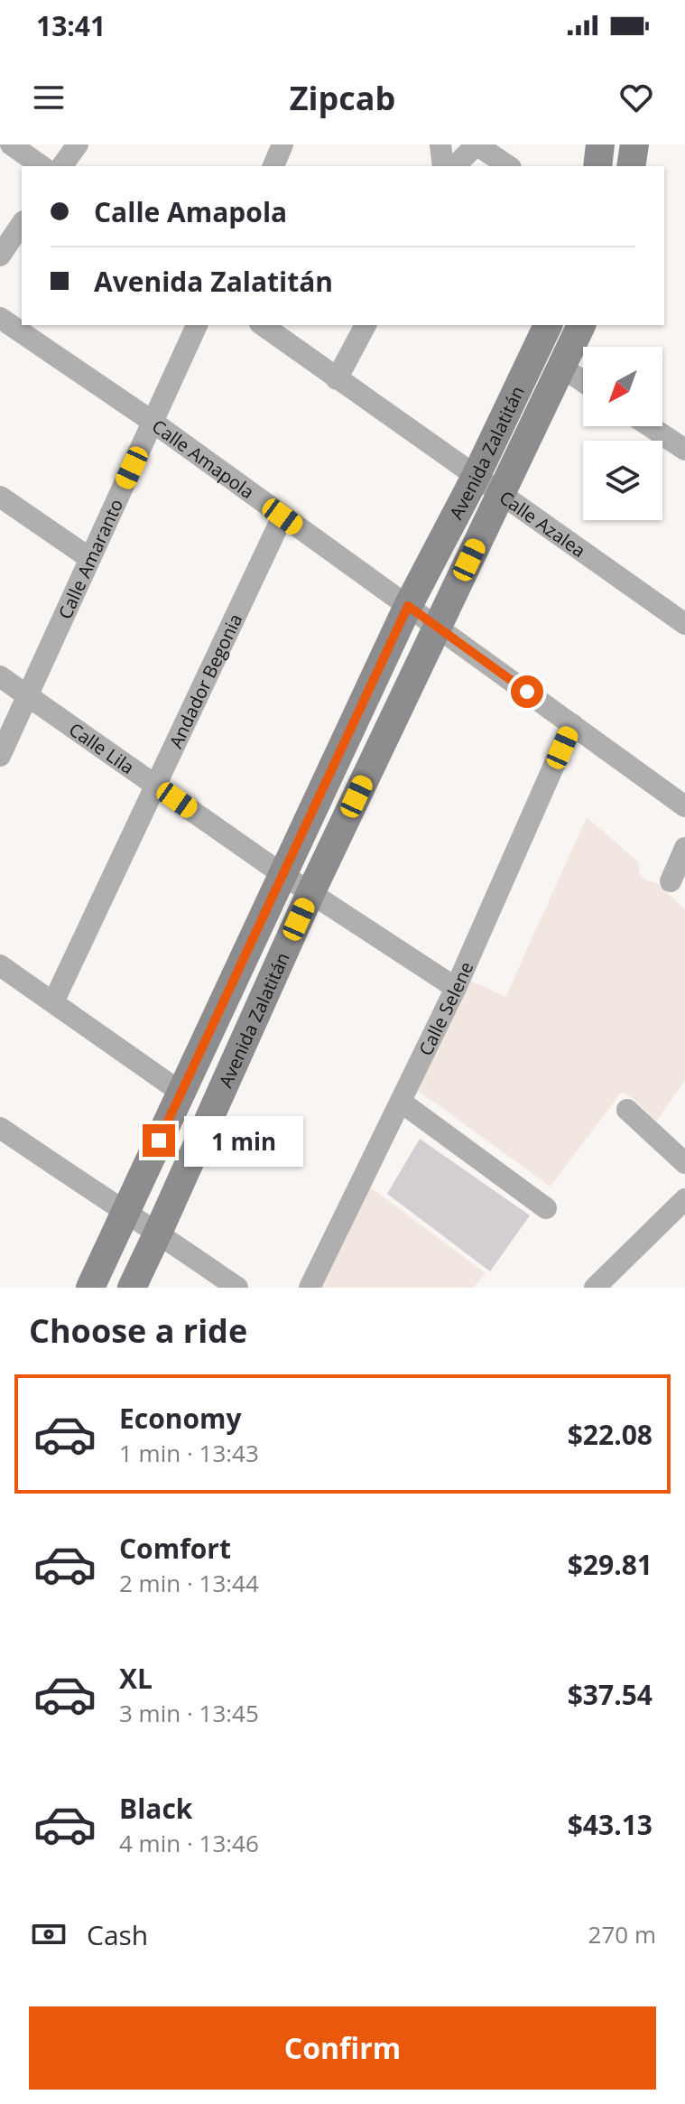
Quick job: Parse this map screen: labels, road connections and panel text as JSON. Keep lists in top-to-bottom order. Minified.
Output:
{"streets":{"street":["Avenida Zalatitán","Calle Amapola","Calle Azalea","Calle Amaranto","Andador Begonia","Calle Lila","Calle Selene"]},"crossings":[["Avenida Zalatitán","Calle Amapola"],["Avenida Zalatitán","Calle Azalea"],["Avenida Zalatitán","Calle Lila"],["Calle Amapola","Calle Amaranto"],["Calle Amapola","Andador Begonia"],["Calle Amapola","Calle Selene"],["Calle Amaranto","Calle Lila"],["Andador Begonia","Calle Lila"],["Calle Lila","Calle Selene"]],"north":"bottom left","page":{"status":"13:41","header":"Zipcab","banner":["Calle Amapola","Avenida Zalatitán"],"bubble":"1 min","heading":"Choose a ride","list":[{"name":"Economy","note":"1 min · 13:43","value":"$22.08"},{"name":"Comfort","note":"2 min · 13:44","value":"$29.81"},{"name":"XL","note":"3 min · 13:45","value":"$37.54"},{"name":"Black","note":"4 min · 13:46","value":"$43.13"}],"pay":["Cash","270 m"],"buttons":"Confirm"}}
